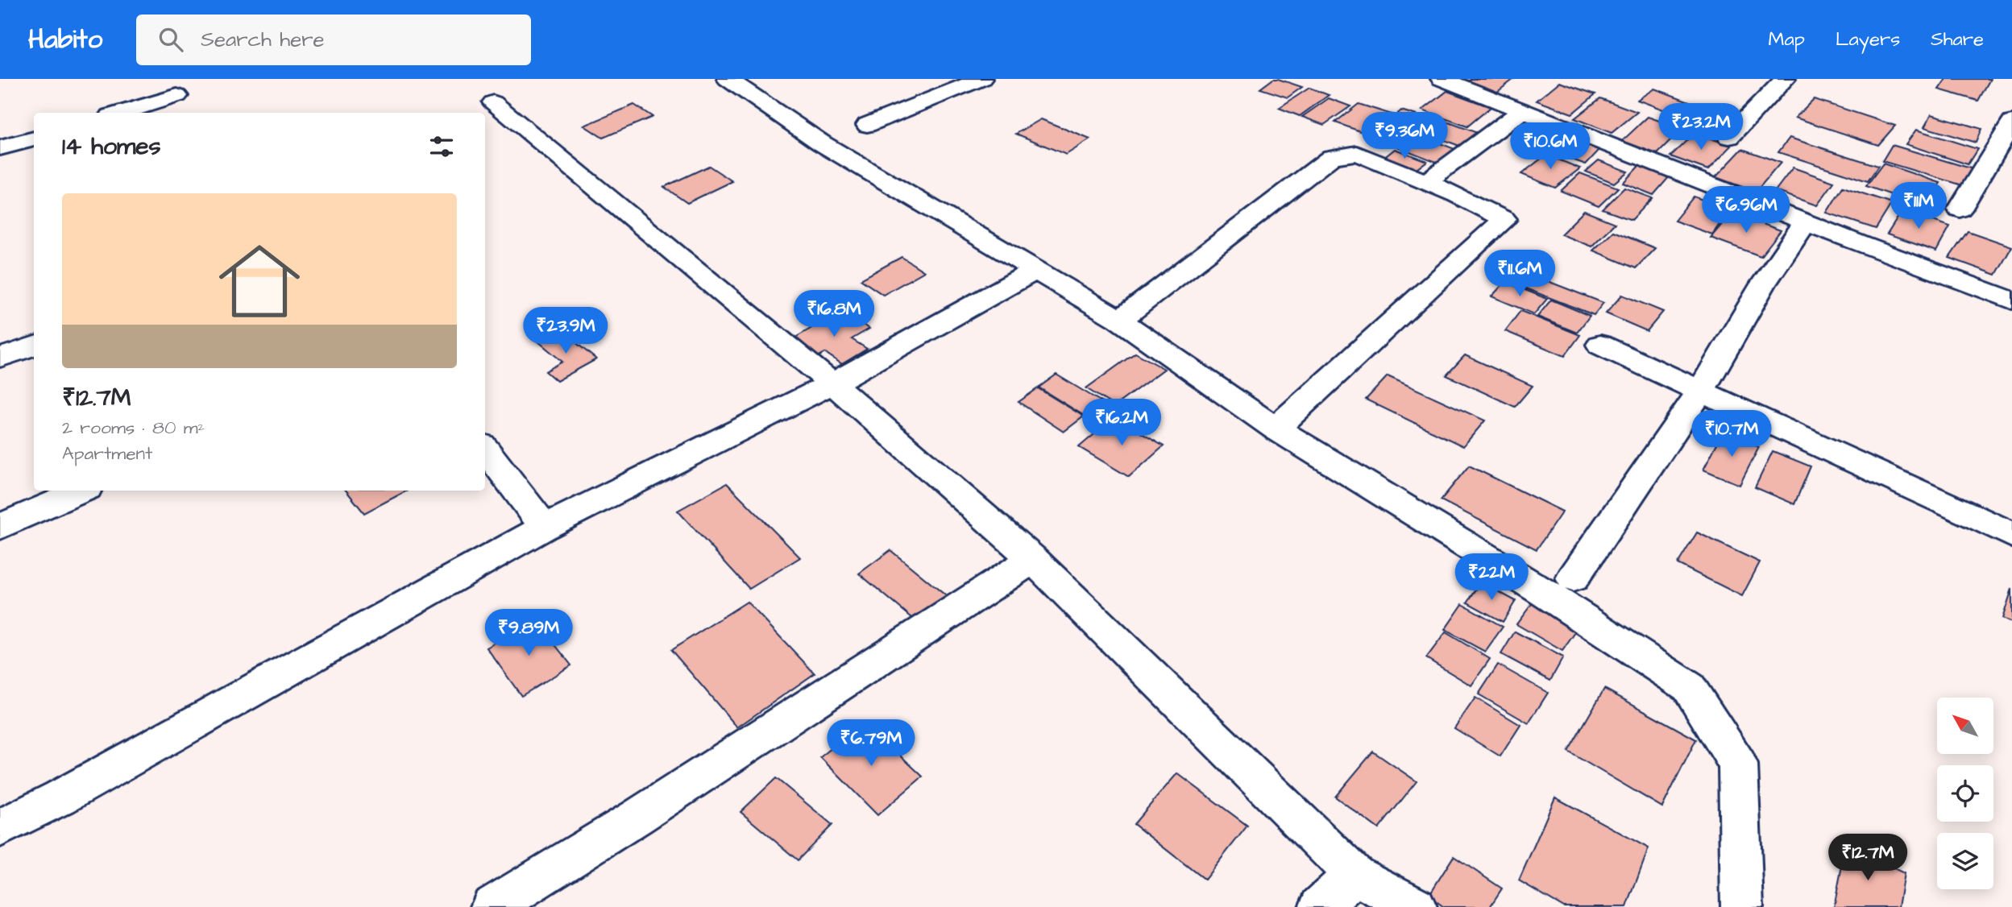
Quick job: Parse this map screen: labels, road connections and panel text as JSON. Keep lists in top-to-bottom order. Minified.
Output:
{"north":"top left","page":{"header":"Habito","search":"Search here","nav":["Map","Layers","Share"],"price":["₹23.2M","₹9.36M","₹10.6M","₹11M","₹6.96M","₹11.6M","₹16.8M","₹23.9M","₹16.2M","₹10.7M","₹22M","₹9.89M","₹6.79M","₹12.7M"],"heading":"14 homes","list":[{"name":"₹12.7M","note":"2 rooms · 80 m² · Apartment"}]}}
